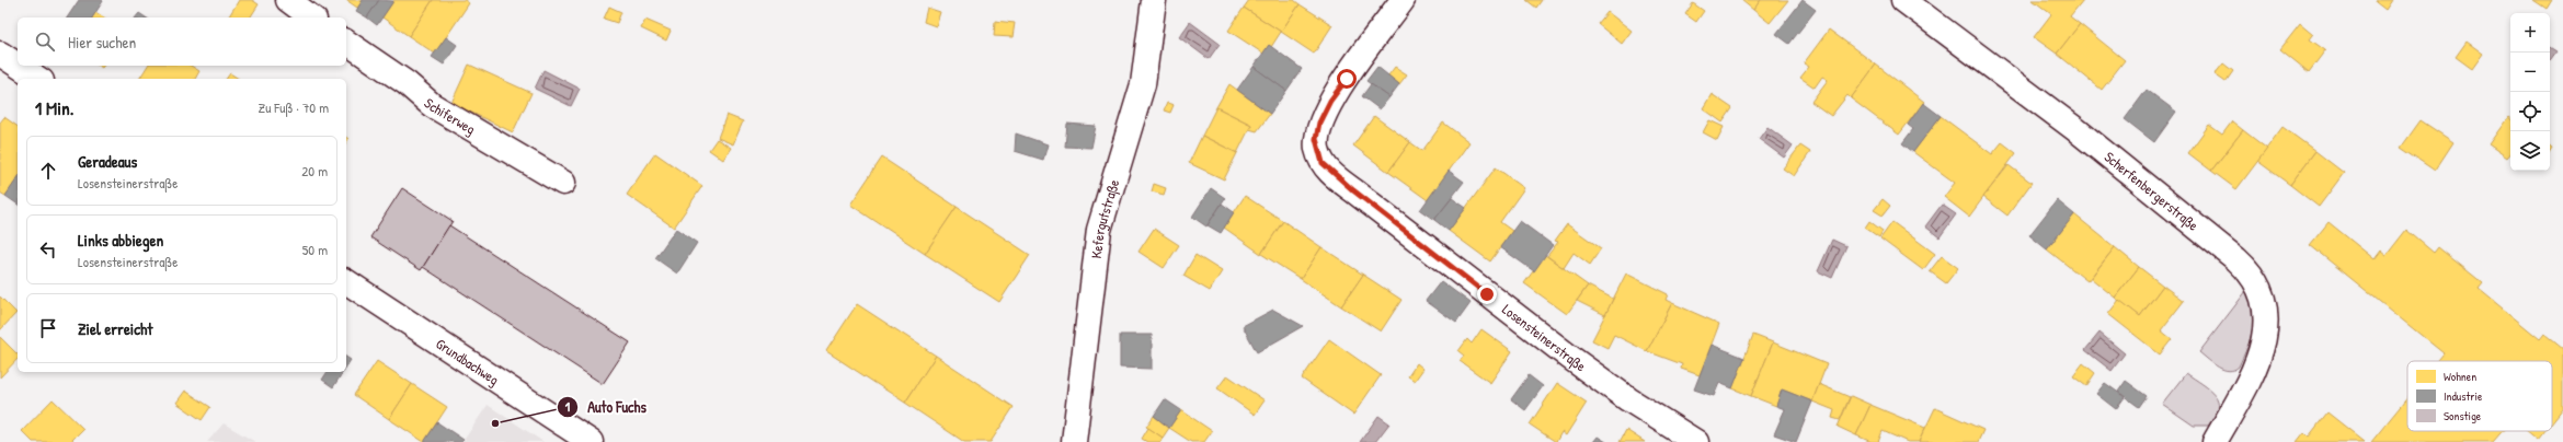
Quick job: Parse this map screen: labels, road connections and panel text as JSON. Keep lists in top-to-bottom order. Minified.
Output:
{"streets":{"street":["Schiferweg","Scherfenbergerstraße","Kefergutstraße","Losensteinerstraße","Grundbachweg"]},"places":["Auto Fuchs"],"legend":["Wohnen","Industrie","Sonstige"],"page":{"map_buttons":["+","−"],"search":"Hier suchen","heading":["1 Min.","Zu Fuß · 70 m"],"list":[["Geradeaus","Losensteinerstraße","20 m"],["Links abbiegen","Losensteinerstraße","50 m"],"Ziel erreicht"]}}
